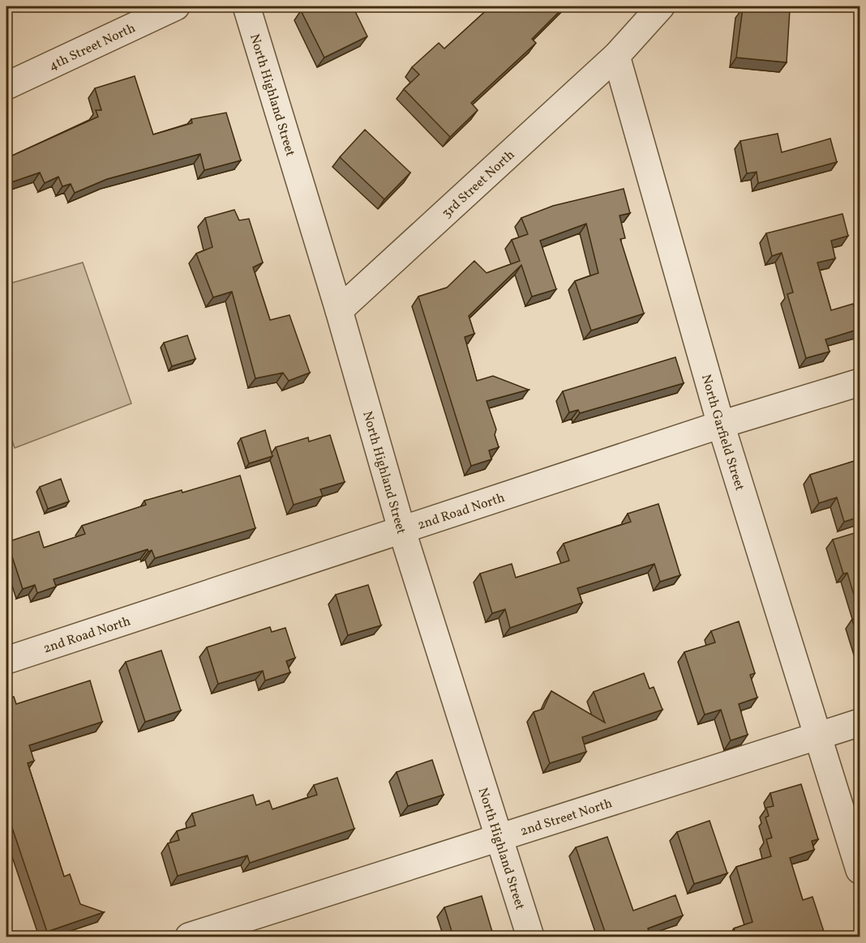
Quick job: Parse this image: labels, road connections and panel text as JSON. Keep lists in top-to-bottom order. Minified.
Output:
{"streets":{"street":["4th Street North","North Highland Street","3rd Street North","North Garfield Street","2nd Road North","2nd Street North"]},"crossings":[["North Highland Street","3rd Street North"],["North Highland Street","2nd Road North"],["North Highland Street","2nd Street North"],["3rd Street North","North Garfield Street"],["North Garfield Street","2nd Road North"],["North Garfield Street","2nd Street North"]]}
